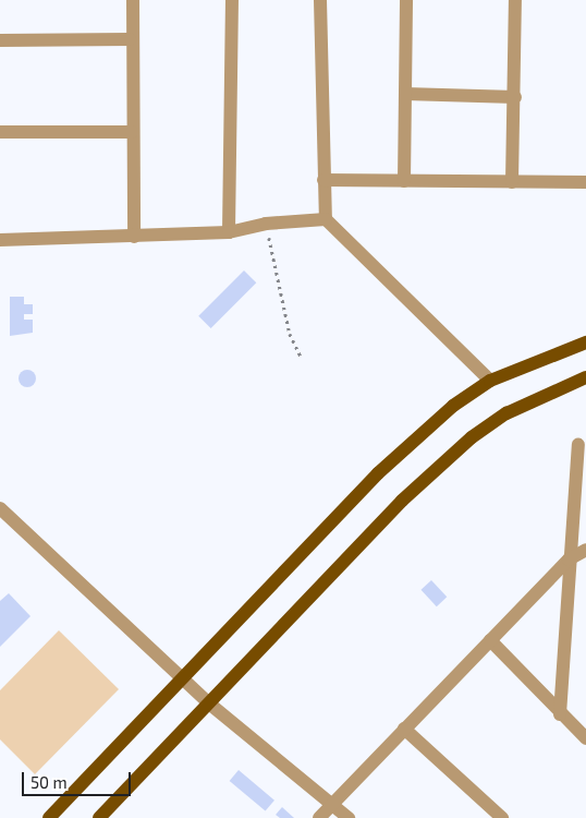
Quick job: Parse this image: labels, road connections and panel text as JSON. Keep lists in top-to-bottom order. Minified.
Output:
{"scale_bar":"50 m"}
